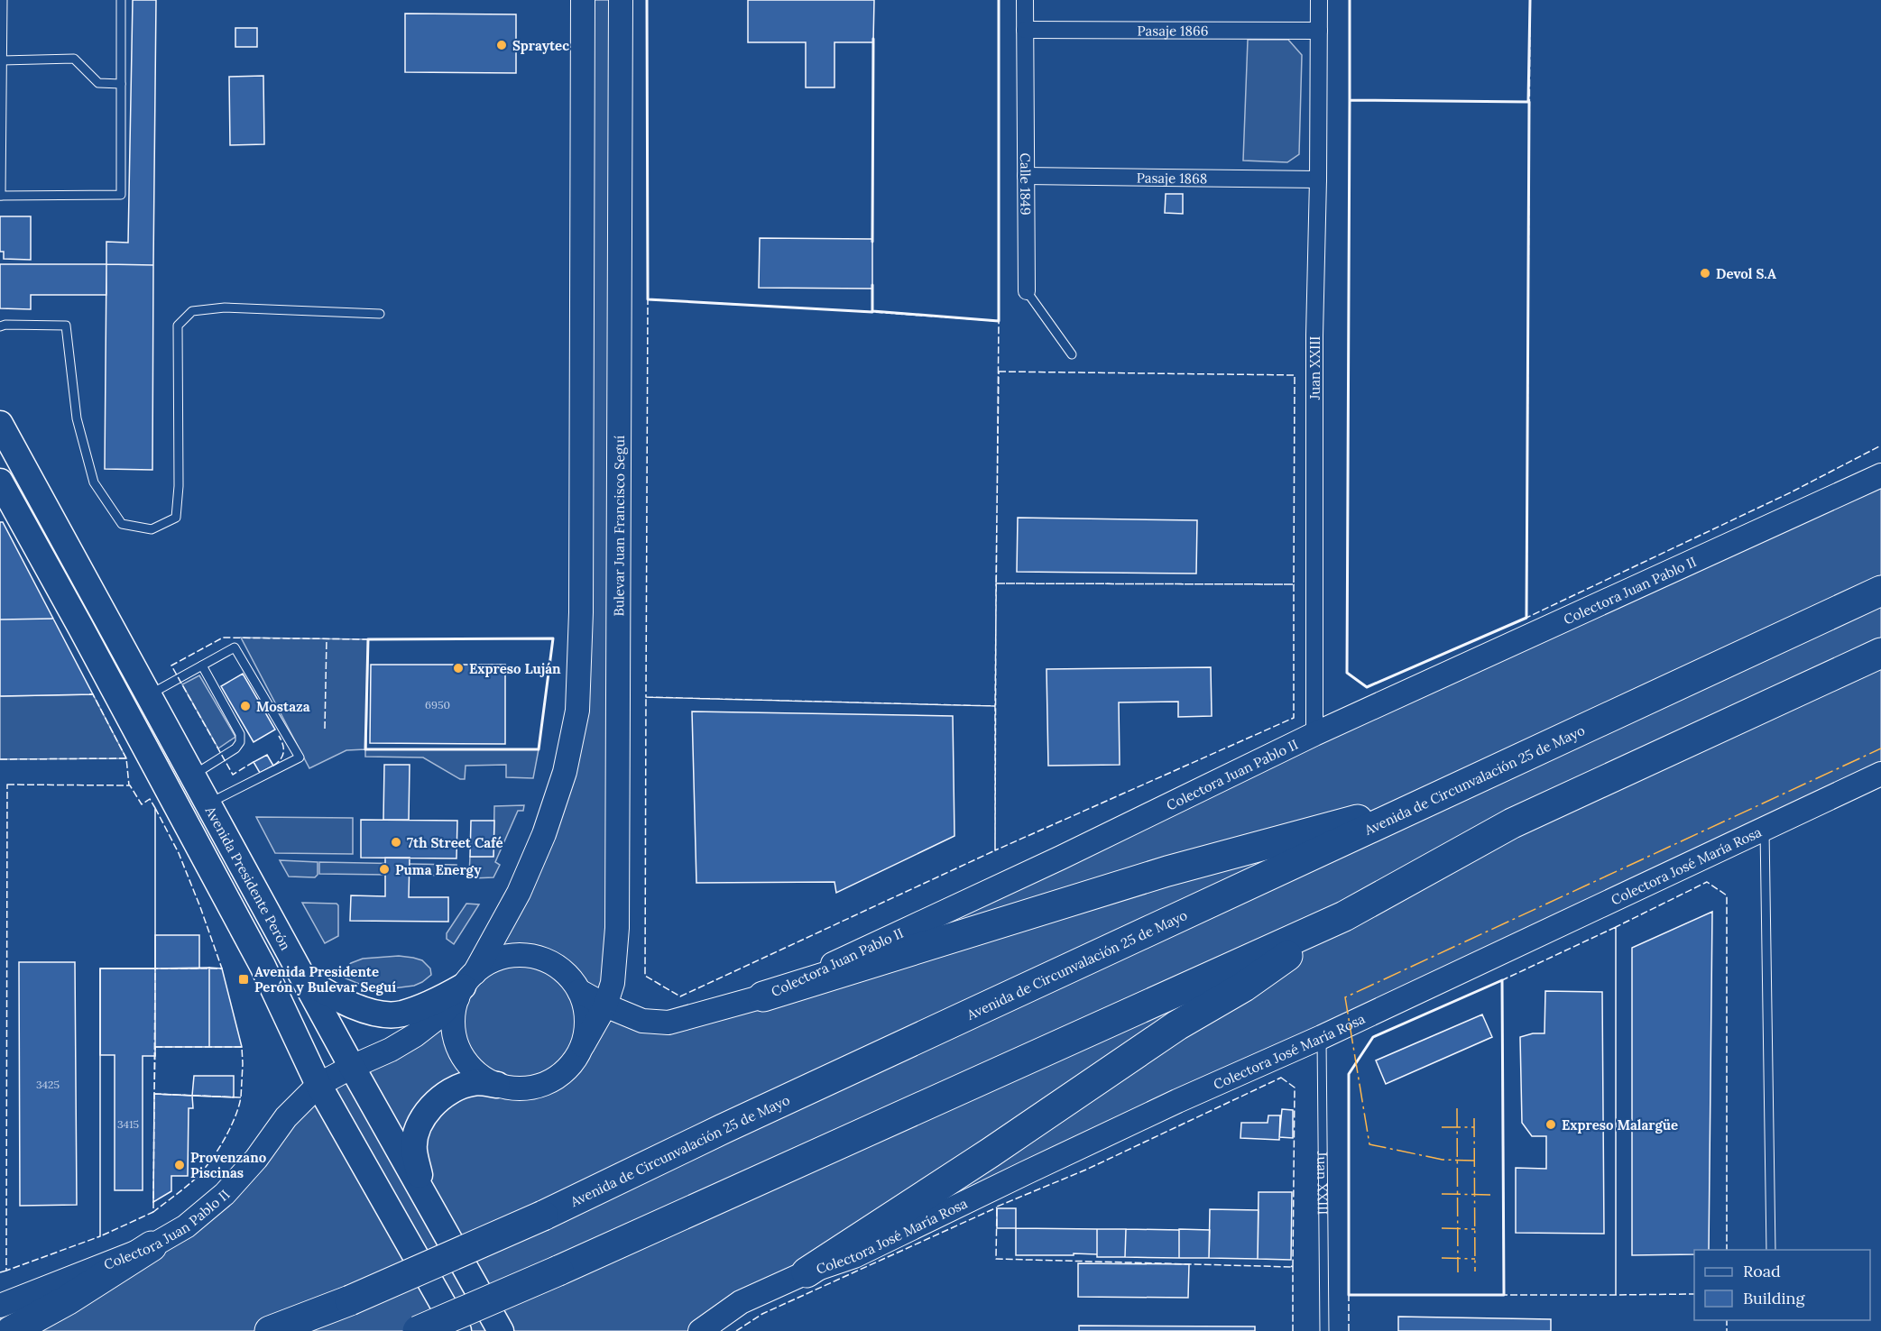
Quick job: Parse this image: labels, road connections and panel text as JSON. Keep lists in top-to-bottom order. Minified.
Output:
{"streets":{"highway":["Avenida de Circunvalación 25 de Mayo"],"main road":["Bulevar Juan Francisco Seguí","Colectora Juan Pablo II","Colectora José María Rosa","Avenida Presidente Perón"],"street":["Pasaje 1866","Pasaje 1868","Calle 1849","Juan XXIII"]},"crossings":[["Pasaje 1866","Calle 1849"],["Pasaje 1866","Juan XXIII"],["Pasaje 1868","Calle 1849"],["Pasaje 1868","Juan XXIII"],["Juan XXIII","Colectora Juan Pablo II"],["Juan XXIII","Colectora José María Rosa"],["Bulevar Juan Francisco Seguí","Colectora Juan Pablo II"],["Colectora Juan Pablo II","Avenida Presidente Perón"]],"places":{"other":["Spraytec","Devol S.A","Expreso Luján","Mostaza","7th Street Café","Puma Energy","Expreso Malargüe","Provenzano Piscinas"],"transit":["Avenida Presidente Perón y Bulevar Seguí"]},"house_numbers":["6950","3425","3415"],"legend":["Road","Building"]}
